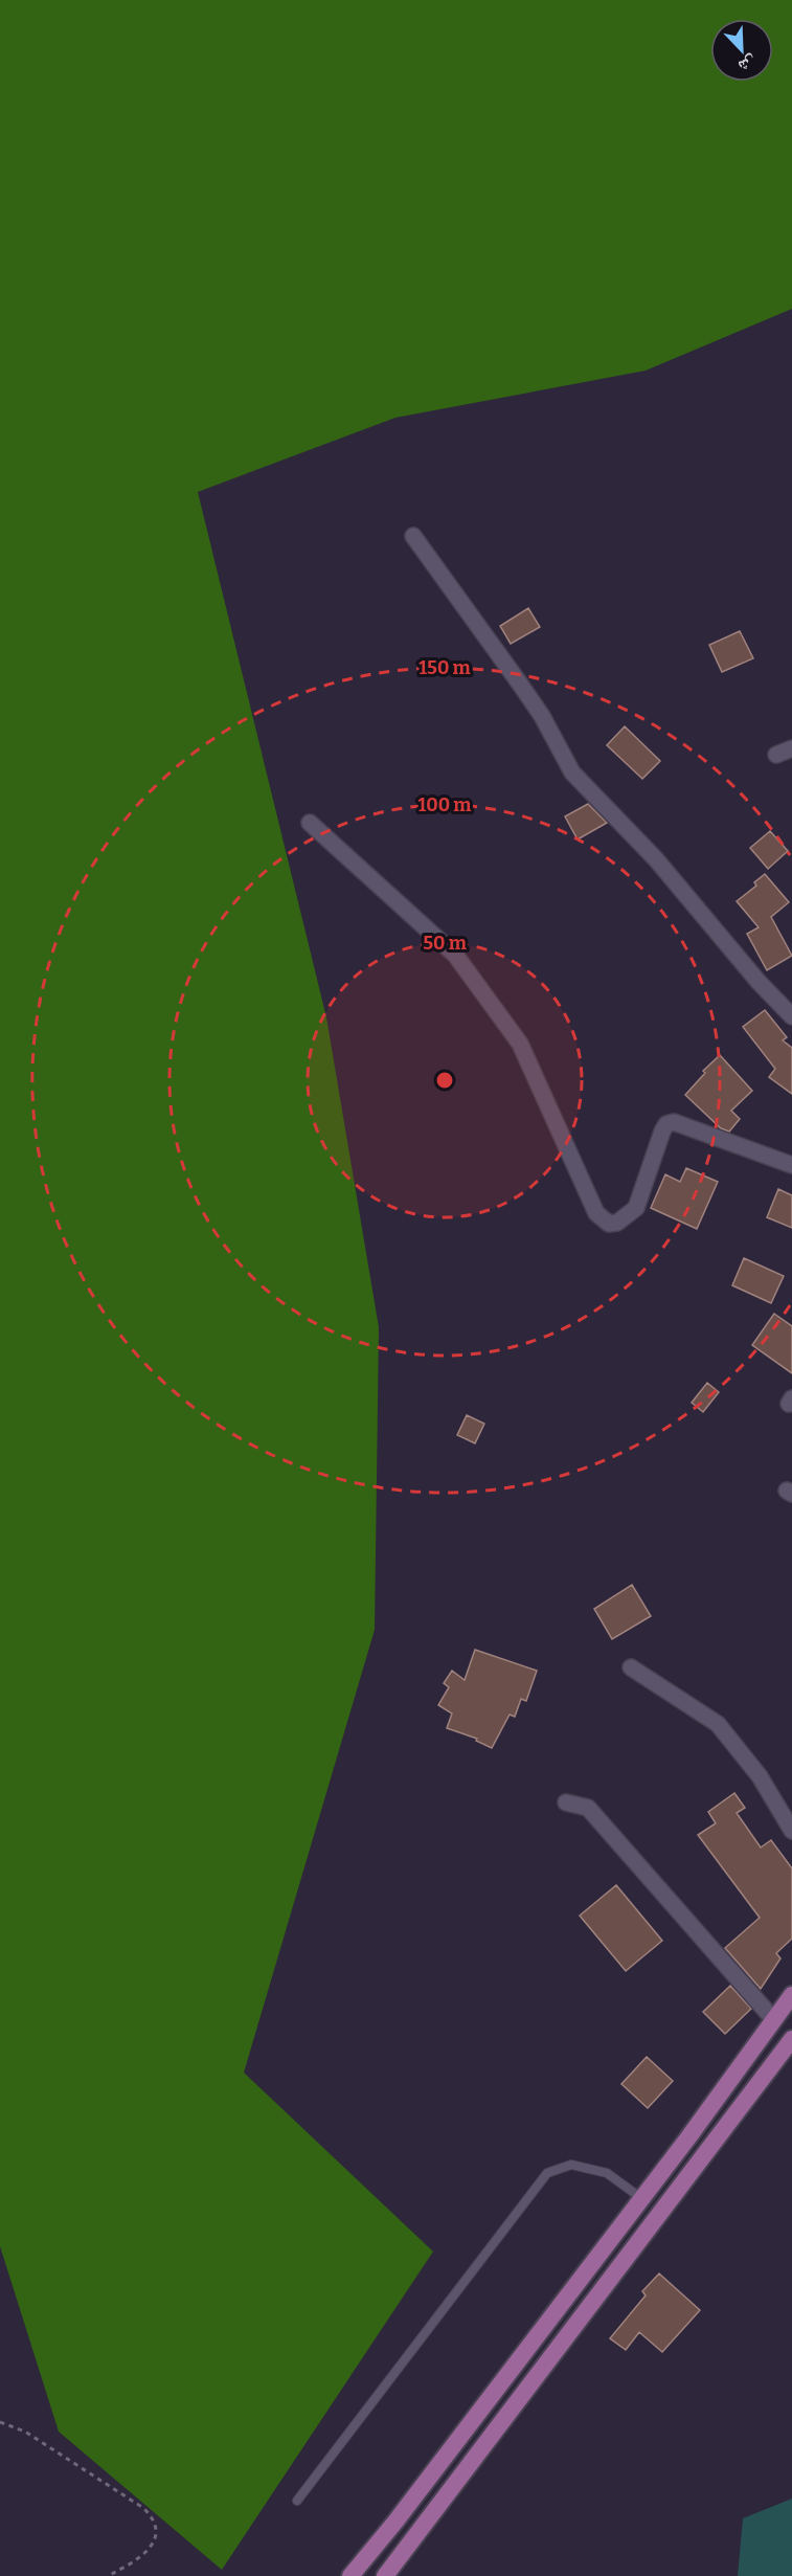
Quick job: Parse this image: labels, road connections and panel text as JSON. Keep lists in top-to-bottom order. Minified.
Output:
{"north":"bottom right","rings":["150 m","100 m","50 m"]}
